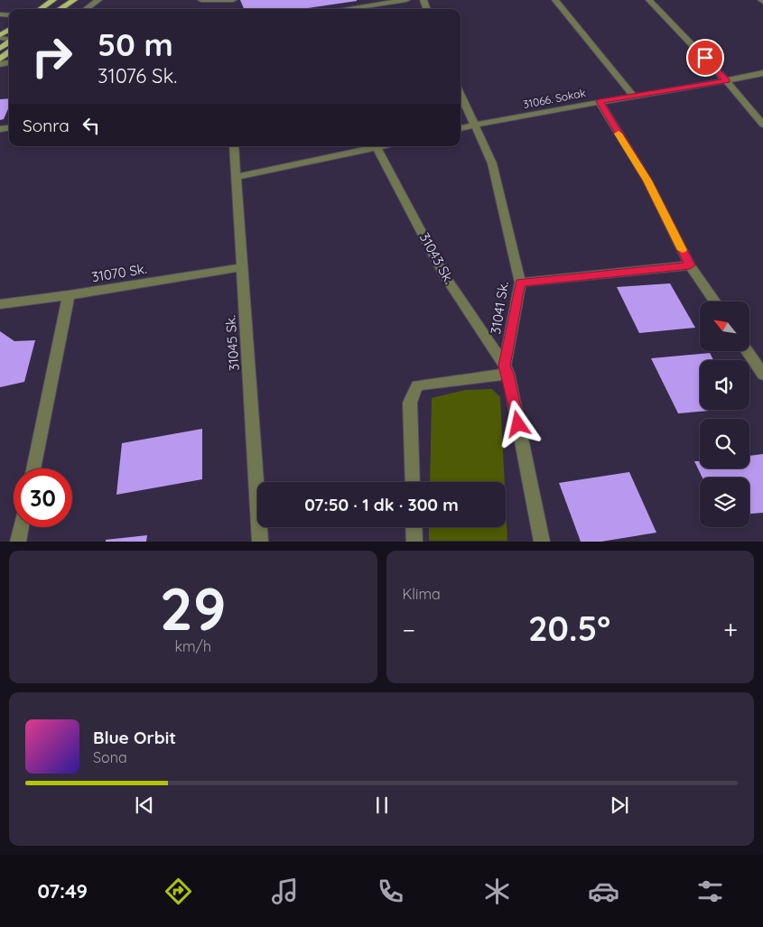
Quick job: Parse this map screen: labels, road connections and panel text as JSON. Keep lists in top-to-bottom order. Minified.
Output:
{"streets":{"street":["31066. Sokak","31043 Sk.","31070 Sk.","31041 Sk.","31045 Sk."]},"crossings":[["31066. Sokak","31041 Sk."],["31043 Sk.","31041 Sk."],["31070 Sk.","31045 Sk."]],"north":"top left","page":{"turn":["50 m","31076 Sk."],"then":"Sonra","limit":"30","trip":"07:50 · 1 dk · 300 m","tile":[["29","km/h"],"Klima"],"heat":["−","20.5°","+"],"song":["Blue Orbit","Sona"],"tabs":"07:49"}}
